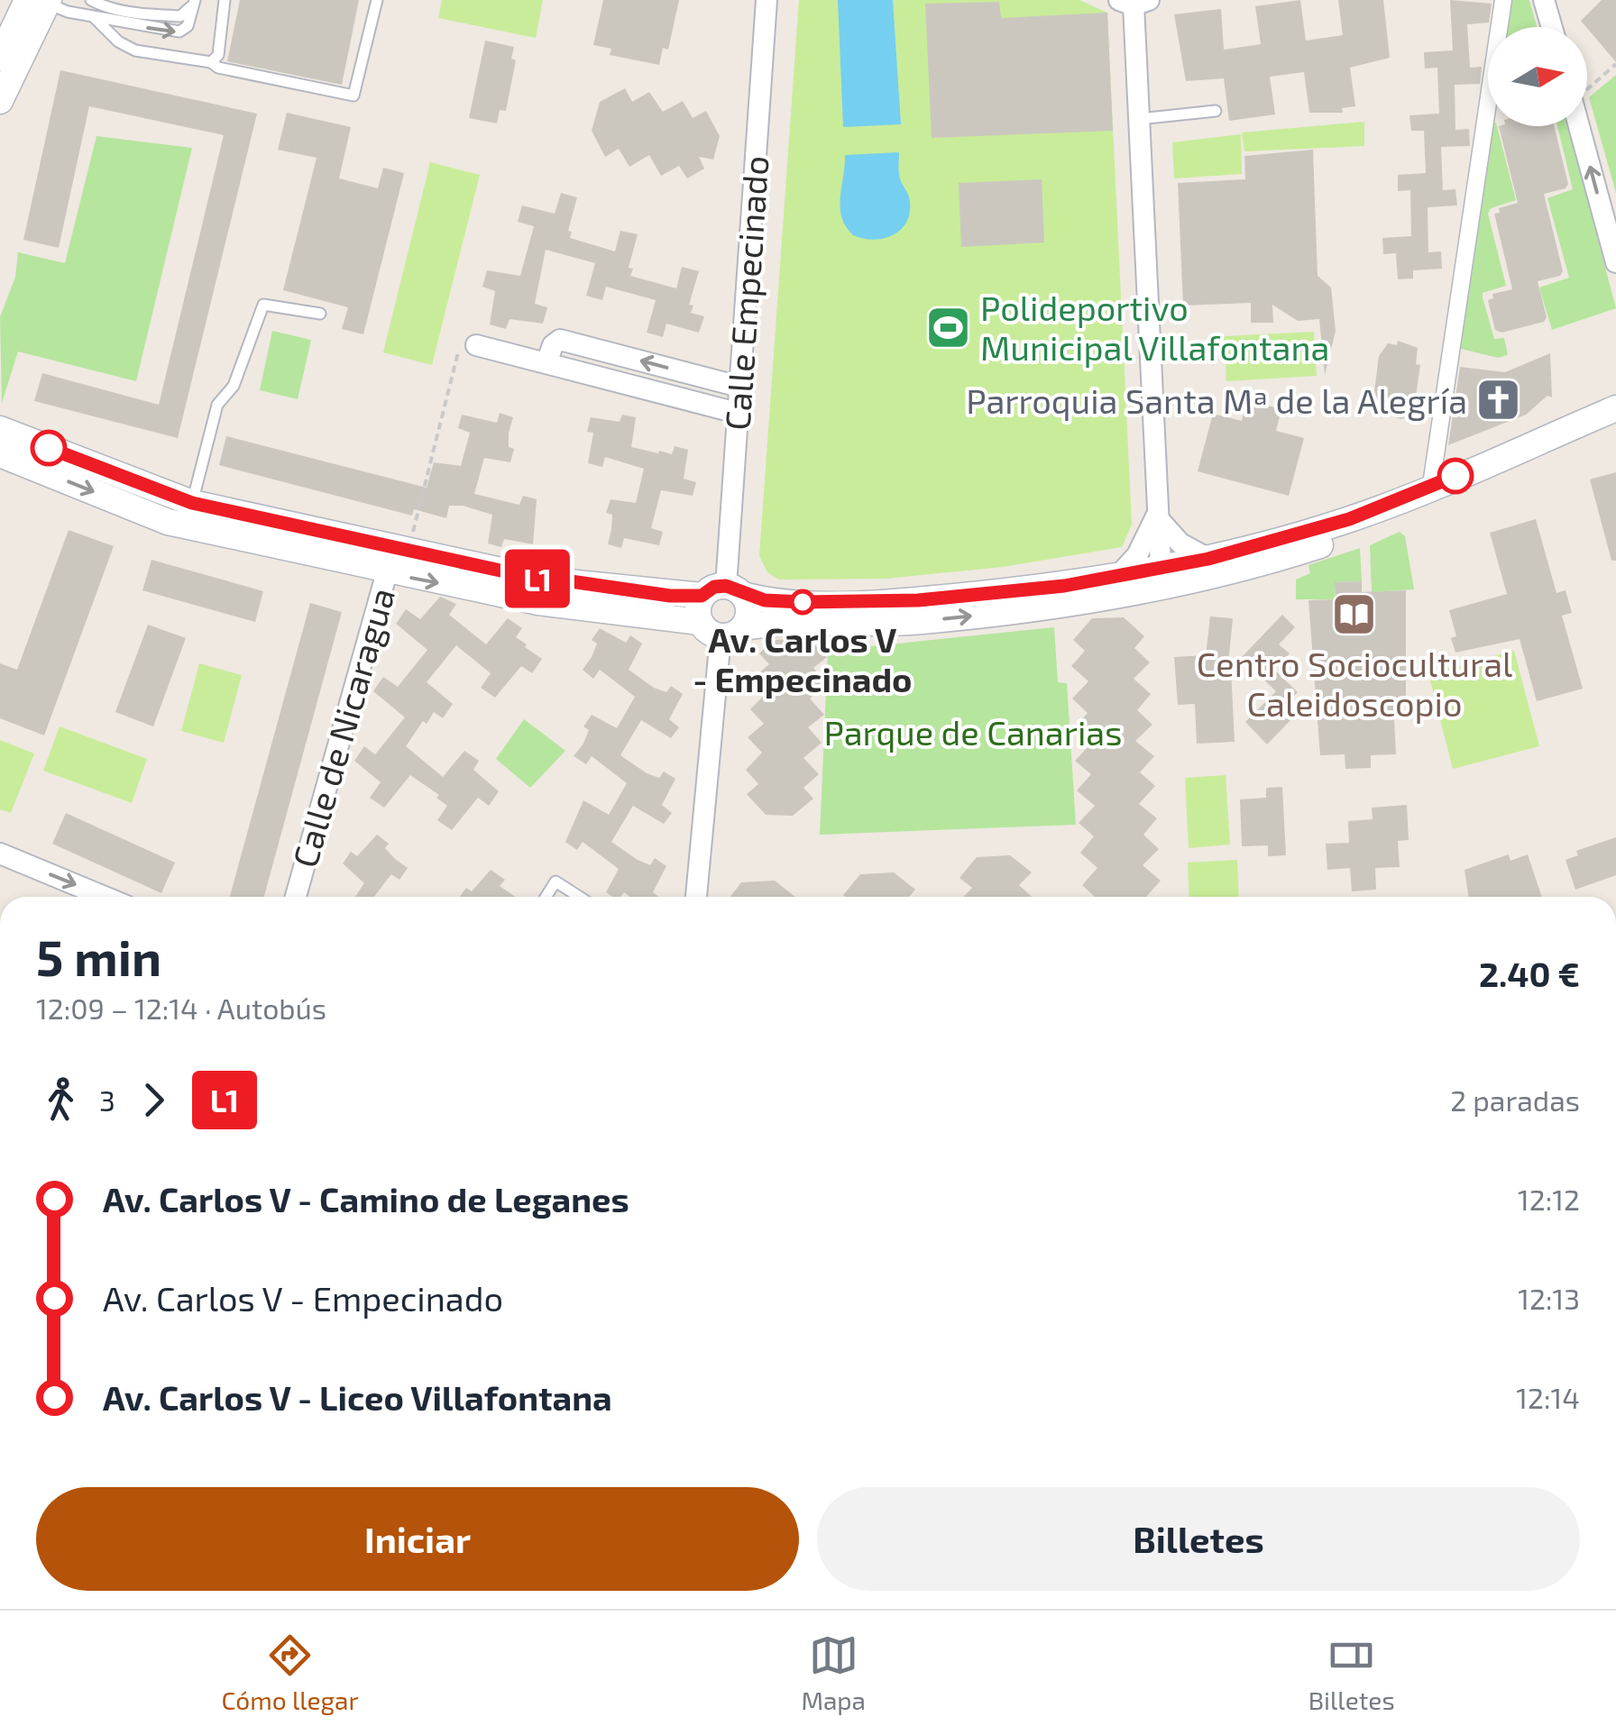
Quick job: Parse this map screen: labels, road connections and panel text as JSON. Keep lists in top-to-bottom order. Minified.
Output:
{"streets":{"street":["Calle Empecinado","Calle de Nicaragua"]},"parks":["Parque de Canarias"],"places":{"sports":["Polideportivo Municipal Villafontana"],"church":["Parroquia Santa Mª de la Alegría"],"other":["Av. Carlos V - Empecinado"],"library":["Centro Sociocultural Caleidoscopio"]},"lines":["bus line L1"],"north":"right","page":{"on_map":"L1","heading":["5 min","12:09 – 12:14 · Autobús","2.40 €"],"legs":["3","L1","2 paradas"],"list":[{"name":"Av. Carlos V - Camino de Leganes","value":"12:12"},{"name":"Av. Carlos V - Empecinado","value":"12:13"},{"name":"Av. Carlos V - Liceo Villafontana","value":"12:14"}],"buttons":["Iniciar","Billetes"],"tabs":["Cómo llegar","Mapa","Billetes"]}}
